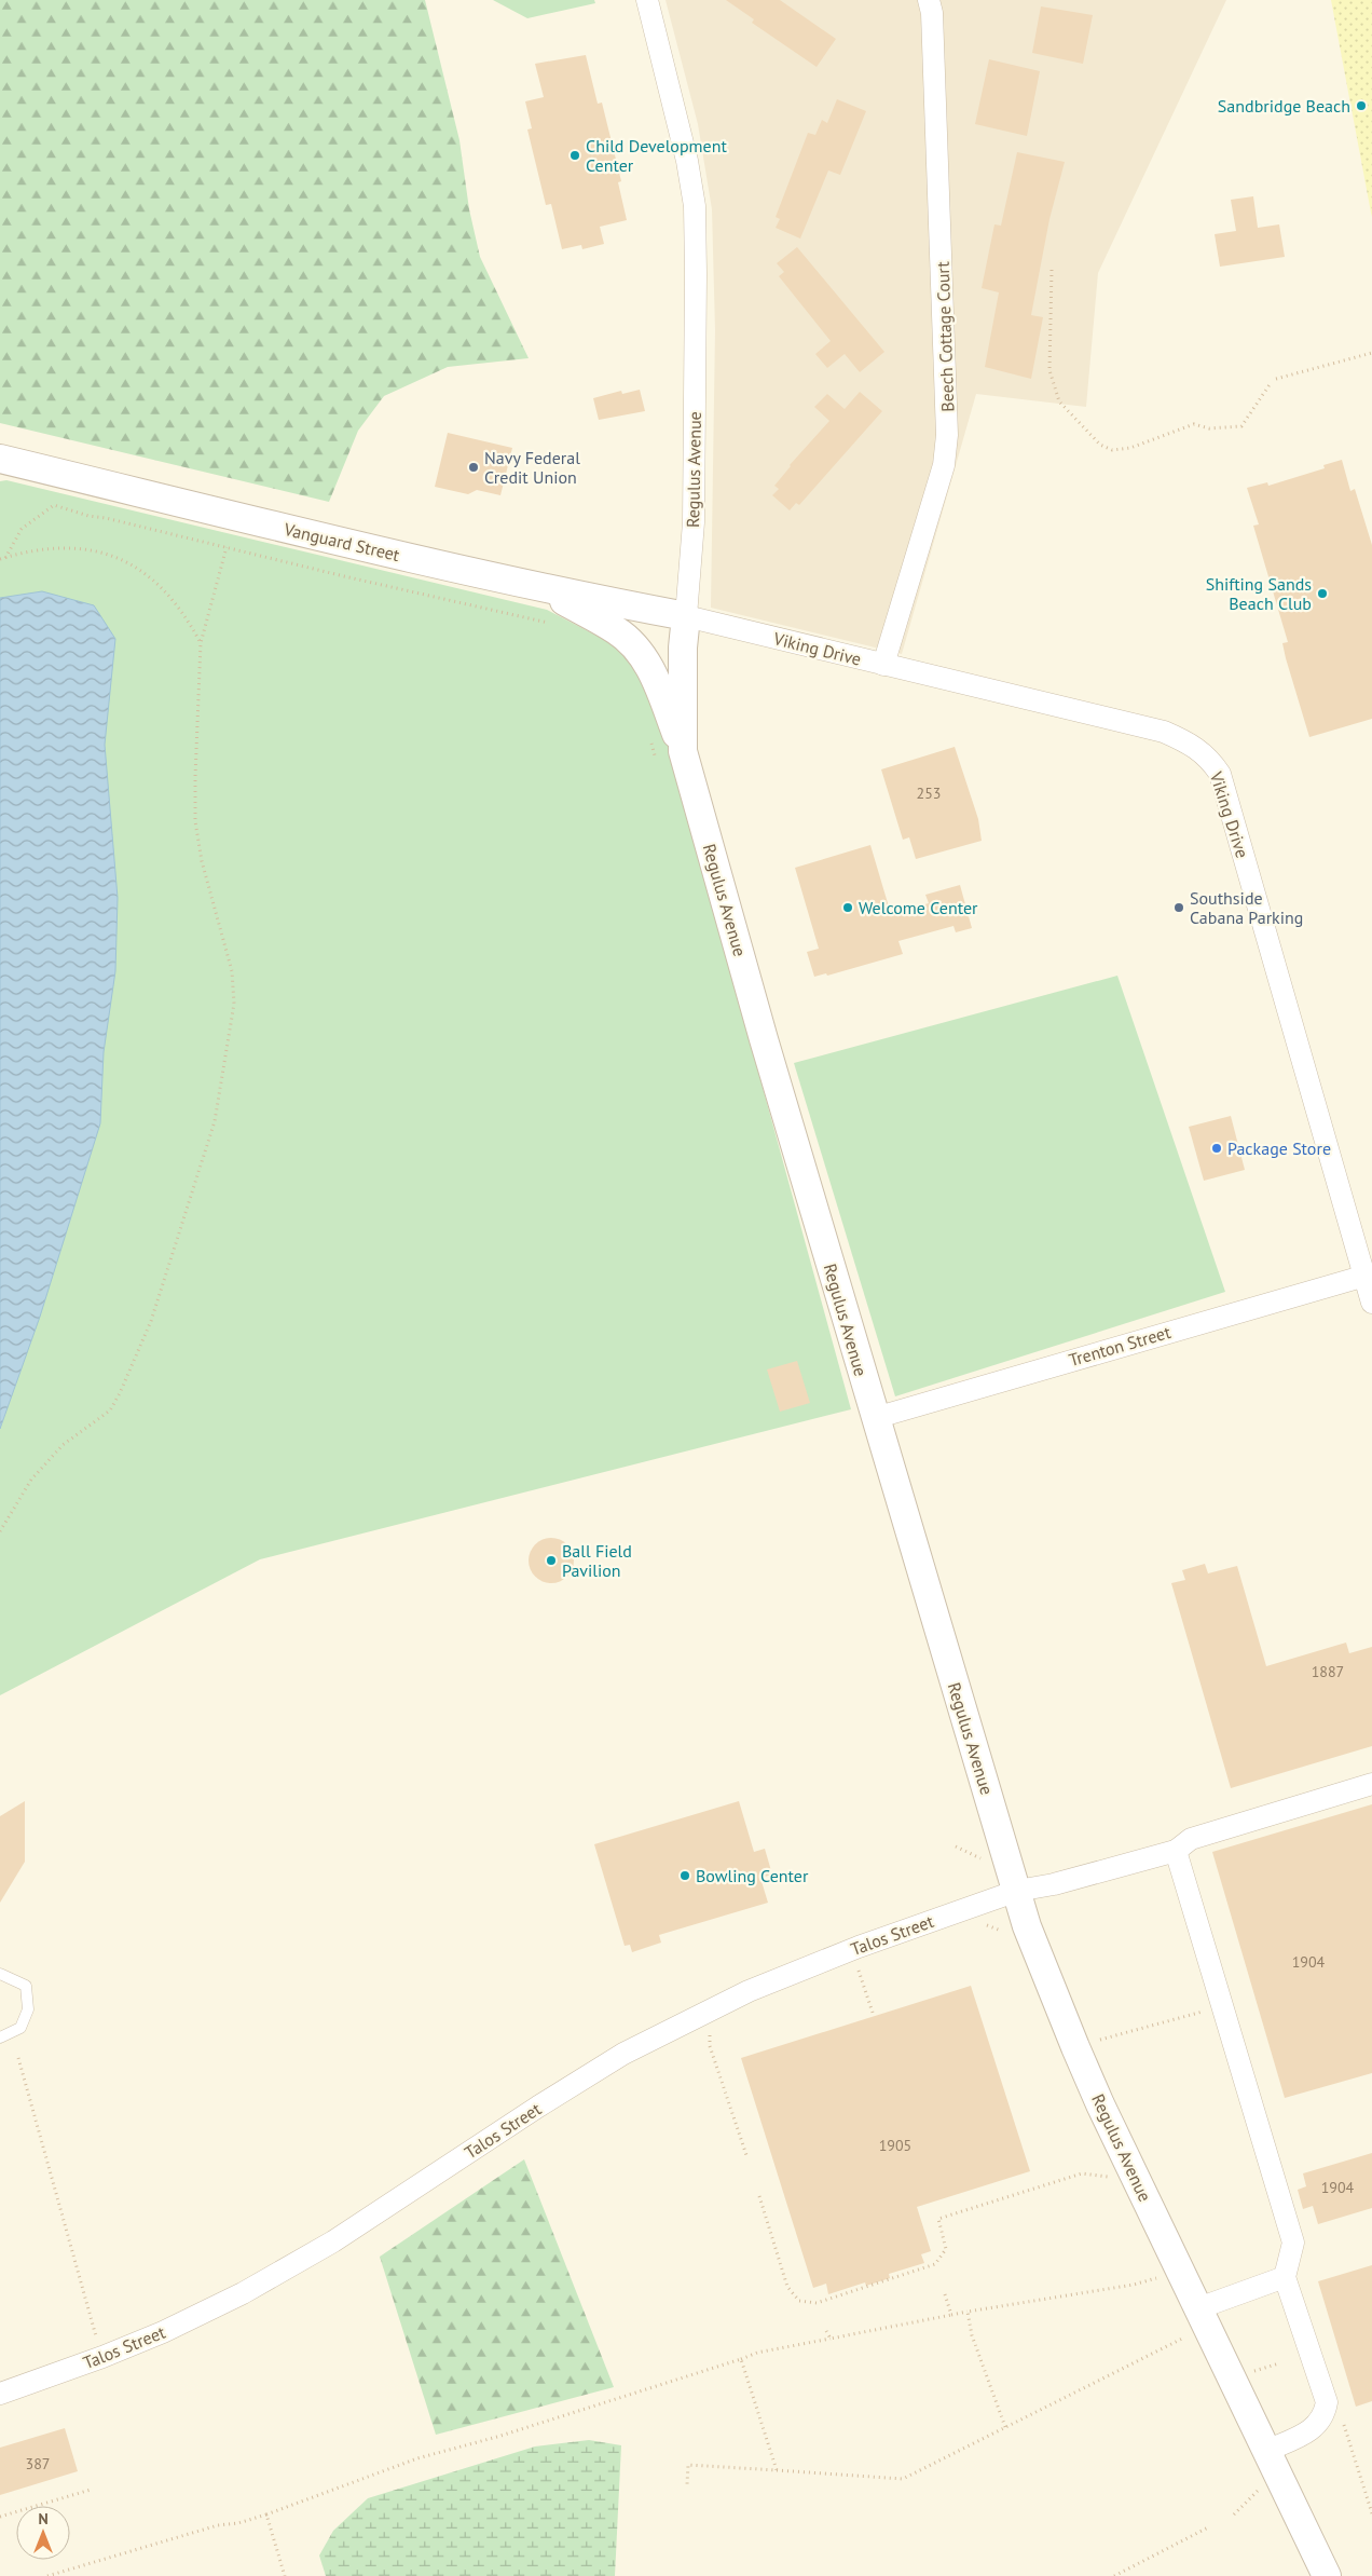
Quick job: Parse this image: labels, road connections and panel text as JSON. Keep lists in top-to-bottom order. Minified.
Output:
{"streets":{"street":["Beech Cottage Court","Regulus Avenue","Vanguard Street","Viking Drive","Trenton Street","Talos Street"]},"crossings":[["Beech Cottage Court","Viking Drive"],["Regulus Avenue","Vanguard Street"],["Regulus Avenue","Viking Drive"],["Regulus Avenue","Trenton Street"],["Regulus Avenue","Talos Street"],["Vanguard Street","Viking Drive"],["Viking Drive","Trenton Street"]],"places":["Sandbridge Beach","Child Development Center","Navy Federal Credit Union","Shifting Sands Beach Club","Welcome Center","Southside Cabana Parking","Package Store","Ball Field Pavilion","Bowling Center"],"house_numbers":["253","1887","1904","1905","1904","387"],"north":"top"}
